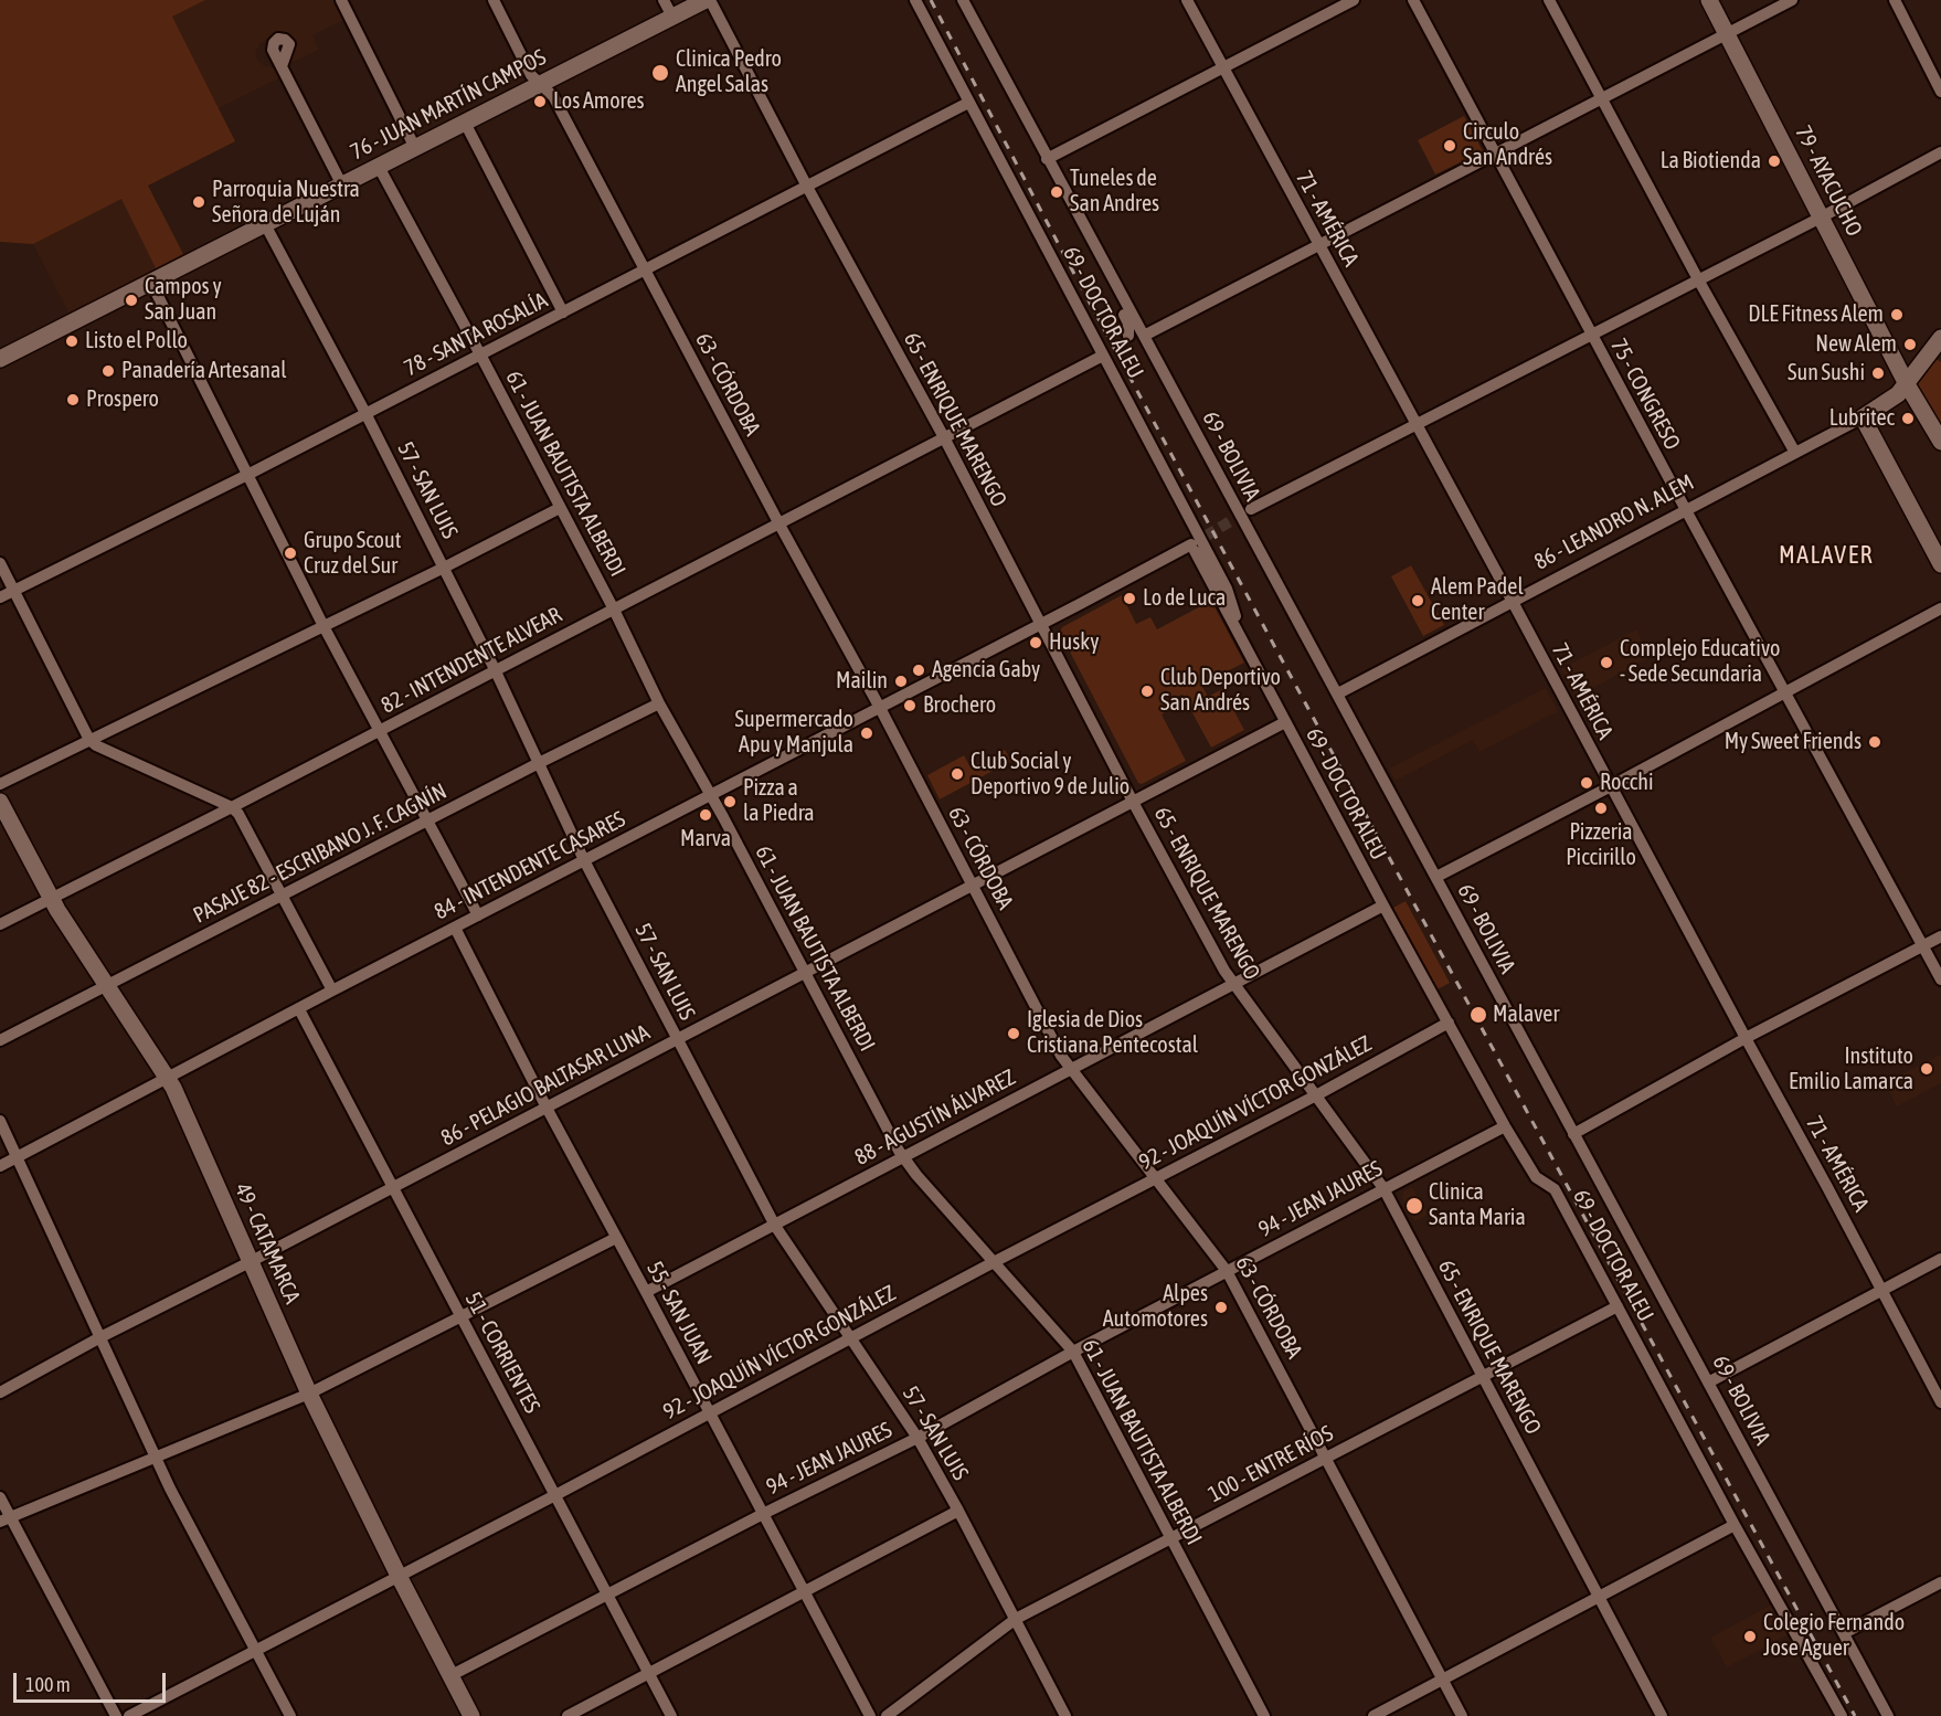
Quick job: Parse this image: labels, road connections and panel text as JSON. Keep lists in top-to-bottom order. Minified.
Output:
{"streets":{"street":["76 - JUAN MARTÍN CAMPOS","79 - AYACUCHO","71 - AMÉRICA","69 - DOCTOR ALEU","78 - SANTA ROSALÍA","63 - CÓRDOBA","75 - CONGRESO","65 - ENRIQUE MARENGO","69 - BOLIVIA","61 - JUAN BAUTISTA ALBERDI","57 - SAN LUIS","86 - LEANDRO N. ALEM","82 - INTENDENTE ALVEAR","PASAJE 82 - ESCRIBANO J. F. CAGNÍN","84 - INTENDENTE CASARES","86 - PELAGIO BALTASAR LUNA","92 - JOAQUÍN VÍCTOR GONZÁLEZ","88 - AGUSTÍN ÁLVAREZ","94 - JEAN JAURES","49 - CATAMARCA","55 - SAN JUAN","51 - CORRIENTES","100 - ENTRE RÍOS"]},"crossings":[["76 - JUAN MARTÍN CAMPOS","63 - CÓRDOBA"],["76 - JUAN MARTÍN CAMPOS","65 - ENRIQUE MARENGO"],["76 - JUAN MARTÍN CAMPOS","61 - JUAN BAUTISTA ALBERDI"],["76 - JUAN MARTÍN CAMPOS","57 - SAN LUIS"],["79 - AYACUCHO","86 - LEANDRO N. ALEM"],["71 - AMÉRICA","86 - LEANDRO N. ALEM"],["69 - DOCTOR ALEU","78 - SANTA ROSALÍA"],["69 - DOCTOR ALEU","82 - INTENDENTE ALVEAR"],["69 - DOCTOR ALEU","84 - INTENDENTE CASARES"],["69 - DOCTOR ALEU","86 - PELAGIO BALTASAR LUNA"],["69 - DOCTOR ALEU","92 - JOAQUÍN VÍCTOR GONZÁLEZ"],["69 - DOCTOR ALEU","88 - AGUSTÍN ÁLVAREZ"],["69 - DOCTOR ALEU","94 - JEAN JAURES"],["69 - DOCTOR ALEU","100 - ENTRE RÍOS"],["78 - SANTA ROSALÍA","63 - CÓRDOBA"],["78 - SANTA ROSALÍA","65 - ENRIQUE MARENGO"],["78 - SANTA ROSALÍA","61 - JUAN BAUTISTA ALBERDI"],["78 - SANTA ROSALÍA","57 - SAN LUIS"],["63 - CÓRDOBA","82 - INTENDENTE ALVEAR"],["63 - CÓRDOBA","84 - INTENDENTE CASARES"],["63 - CÓRDOBA","86 - PELAGIO BALTASAR LUNA"],["63 - CÓRDOBA","92 - JOAQUÍN VÍCTOR GONZÁLEZ"],["63 - CÓRDOBA","88 - AGUSTÍN ÁLVAREZ"],["63 - CÓRDOBA","94 - JEAN JAURES"],["63 - CÓRDOBA","100 - ENTRE RÍOS"],["75 - CONGRESO","86 - LEANDRO N. ALEM"],["65 - ENRIQUE MARENGO","82 - INTENDENTE ALVEAR"],["65 - ENRIQUE MARENGO","84 - INTENDENTE CASARES"],["65 - ENRIQUE MARENGO","86 - PELAGIO BALTASAR LUNA"],["65 - ENRIQUE MARENGO","92 - JOAQUÍN VÍCTOR GONZÁLEZ"],["65 - ENRIQUE MARENGO","88 - AGUSTÍN ÁLVAREZ"],["65 - ENRIQUE MARENGO","94 - JEAN JAURES"],["65 - ENRIQUE MARENGO","100 - ENTRE RÍOS"],["69 - BOLIVIA","86 - LEANDRO N. ALEM"],["61 - JUAN BAUTISTA ALBERDI","82 - INTENDENTE ALVEAR"],["61 - JUAN BAUTISTA ALBERDI","PASAJE 82 - ESCRIBANO J. F. CAGNÍN"],["61 - JUAN BAUTISTA ALBERDI","84 - INTENDENTE CASARES"],["61 - JUAN BAUTISTA ALBERDI","86 - PELAGIO BALTASAR LUNA"],["61 - JUAN BAUTISTA ALBERDI","92 - JOAQUÍN VÍCTOR GONZÁLEZ"],["61 - JUAN BAUTISTA ALBERDI","88 - AGUSTÍN ÁLVAREZ"],["61 - JUAN BAUTISTA ALBERDI","94 - JEAN JAURES"],["61 - JUAN BAUTISTA ALBERDI","100 - ENTRE RÍOS"],["57 - SAN LUIS","82 - INTENDENTE ALVEAR"],["57 - SAN LUIS","PASAJE 82 - ESCRIBANO J. F. CAGNÍN"],["57 - SAN LUIS","84 - INTENDENTE CASARES"],["57 - SAN LUIS","86 - PELAGIO BALTASAR LUNA"],["57 - SAN LUIS","92 - JOAQUÍN VÍCTOR GONZÁLEZ"],["57 - SAN LUIS","88 - AGUSTÍN ÁLVAREZ"],["57 - SAN LUIS","94 - JEAN JAURES"],["57 - SAN LUIS","100 - ENTRE RÍOS"],["82 - INTENDENTE ALVEAR","49 - CATAMARCA"],["PASAJE 82 - ESCRIBANO J. F. CAGNÍN","49 - CATAMARCA"],["84 - INTENDENTE CASARES","49 - CATAMARCA"],["84 - INTENDENTE CASARES","55 - SAN JUAN"],["84 - INTENDENTE CASARES","51 - CORRIENTES"],["86 - PELAGIO BALTASAR LUNA","49 - CATAMARCA"],["86 - PELAGIO BALTASAR LUNA","55 - SAN JUAN"],["86 - PELAGIO BALTASAR LUNA","51 - CORRIENTES"],["92 - JOAQUÍN VÍCTOR GONZÁLEZ","49 - CATAMARCA"],["92 - JOAQUÍN VÍCTOR GONZÁLEZ","55 - SAN JUAN"],["92 - JOAQUÍN VÍCTOR GONZÁLEZ","51 - CORRIENTES"],["88 - AGUSTÍN ÁLVAREZ","55 - SAN JUAN"],["94 - JEAN JAURES","49 - CATAMARCA"],["94 - JEAN JAURES","55 - SAN JUAN"],["94 - JEAN JAURES","51 - CORRIENTES"]],"districts":["MALAVER"],"places":["Clinica Pedro Angel Salas","Los Amores","Circulo San Andrés","La Biotienda","Tuneles de San Andres","Parroquia Nuestra Señora de Luján","Campos y San Juan","DLE Fitness Alem","Listo el Pollo","New Alem","Panadería Artesanal","Sun Sushi","Prospero","Lubritec","Grupo Scout Cruz del Sur","Lo de Luca","Alem Padel Center","Husky","Complejo Educativo - Sede Secundaria","Agencia Gaby","Mailin","Club Deportivo San Andrés","Brochero","Supermercado Apu y Manjula","My Sweet Friends","Club Social y Deportivo 9 de Julio","Rocchi","Pizza a la Piedra","Pizzeria Piccirillo","Marva","Malaver","Iglesia de Dios Cristiana Pentecostal","Instituto Emilio Lamarca","Clinica Santa Maria","Alpes Automotores","Colegio Fernando Jose Aguer"],"scale_bar":"100 m"}
